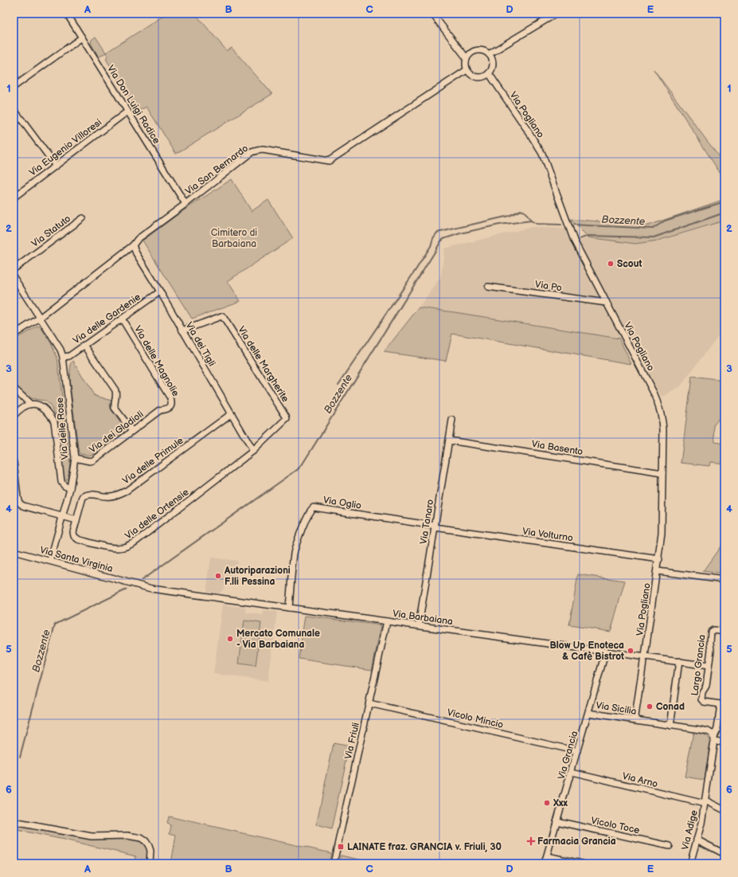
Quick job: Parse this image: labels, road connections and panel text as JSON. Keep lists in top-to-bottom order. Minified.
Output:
{"streets":{"street":["Via Don Luigi Radice","Via Pogliano","Via Eugenio Villoresi","Via San Bernardo","Via Statuto","Via Po","Via delle Gardenie","Via dei Tigli","Via delle Magnolie","Via delle Margherite","Via delle Rose","Via dei Gladioli","Via Basento","Via delle Primule","Via Oglio","Via delle Ortensie","Via Tanaro","Via Volturno","Via Santa Virginia","Via Barbaiana","Largo Grancia","Via Sicilia","Vicolo Mincio","Via Friuli","Via Grancia","Via Arno","Vicolo Toce","Via Adige"]},"crossings":[["Via Don Luigi Radice","Via Eugenio Villoresi"],["Via Don Luigi Radice","Via San Bernardo"],["Via Pogliano","Via San Bernardo"],["Via Pogliano","Via Po"],["Via Pogliano","Via Basento"],["Via Pogliano","Via Volturno"],["Via Pogliano","Via Barbaiana"],["Via Pogliano","Via Sicilia"],["Via San Bernardo","Via dei Tigli"],["Via San Bernardo","Via delle Rose"],["Via delle Gardenie","Via dei Tigli"],["Via delle Gardenie","Via delle Magnolie"],["Via delle Gardenie","Via delle Rose"],["Via dei Tigli","Via delle Margherite"],["Via dei Tigli","Via delle Primule"],["Via dei Tigli","Via delle Ortensie"],["Via delle Magnolie","Via dei Gladioli"],["Via delle Margherite","Via delle Ortensie"],["Via delle Rose","Via dei Gladioli"],["Via delle Rose","Via Santa Virginia"],["Via Basento","Via Tanaro"],["Via delle Primule","Via delle Ortensie"],["Via Oglio","Via Tanaro"],["Via Oglio","Via Volturno"],["Via Oglio","Via Barbaiana"],["Via Tanaro","Via Volturno"],["Via Tanaro","Via Barbaiana"],["Via Santa Virginia","Via Barbaiana"],["Via Barbaiana","Largo Grancia"],["Via Barbaiana","Via Friuli"],["Via Barbaiana","Via Grancia"],["Largo Grancia","Via Sicilia"],["Largo Grancia","Via Adige"],["Via Sicilia","Via Grancia"],["Via Sicilia","Via Adige"],["Vicolo Mincio","Via Friuli"],["Vicolo Mincio","Via Grancia"],["Via Grancia","Via Arno"],["Via Grancia","Vicolo Toce"],["Via Arno","Via Adige"]],"water":["Bozzente"],"parks":["Cimitero di Barbaiana"],"places":{"other":["Scout","Autoriparazioni F.lli Pessina","Mercato Comunale - Via Barbaiana","Blow Up Enoteca & Cafè Bistrot","Conad","Xxx"],"health":["Farmacia Grancia"],"transit":["LAINATE fraz. GRANCIA v. Friuli, 30"]},"grid":{"columns":["A","B","C","D","E"],"rows":["1","2","3","4","5","6"]}}
